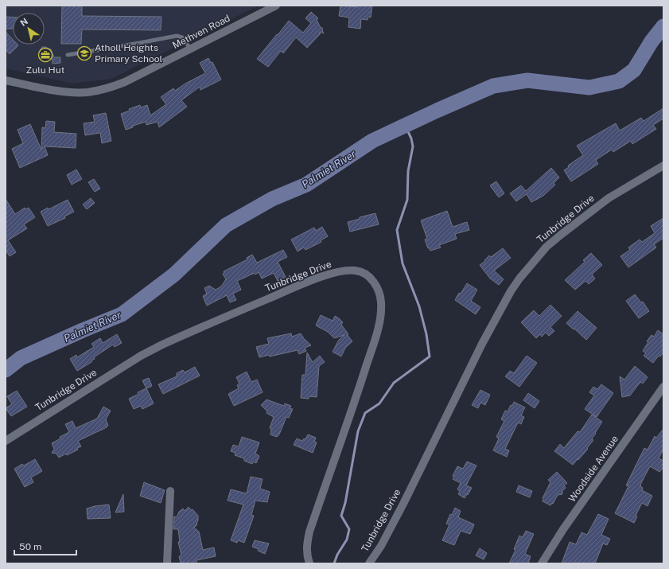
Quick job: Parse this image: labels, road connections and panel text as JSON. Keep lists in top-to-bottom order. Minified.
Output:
{"streets":{"street":["Methven Road","Tunbridge Drive","Woodside Avenue"]},"water":["Palmiet River"],"places":{"school or university":["Atholl Heights Primary School"],"office":["Zulu Hut"]},"scale_bar":"50 m","north":"top left"}
